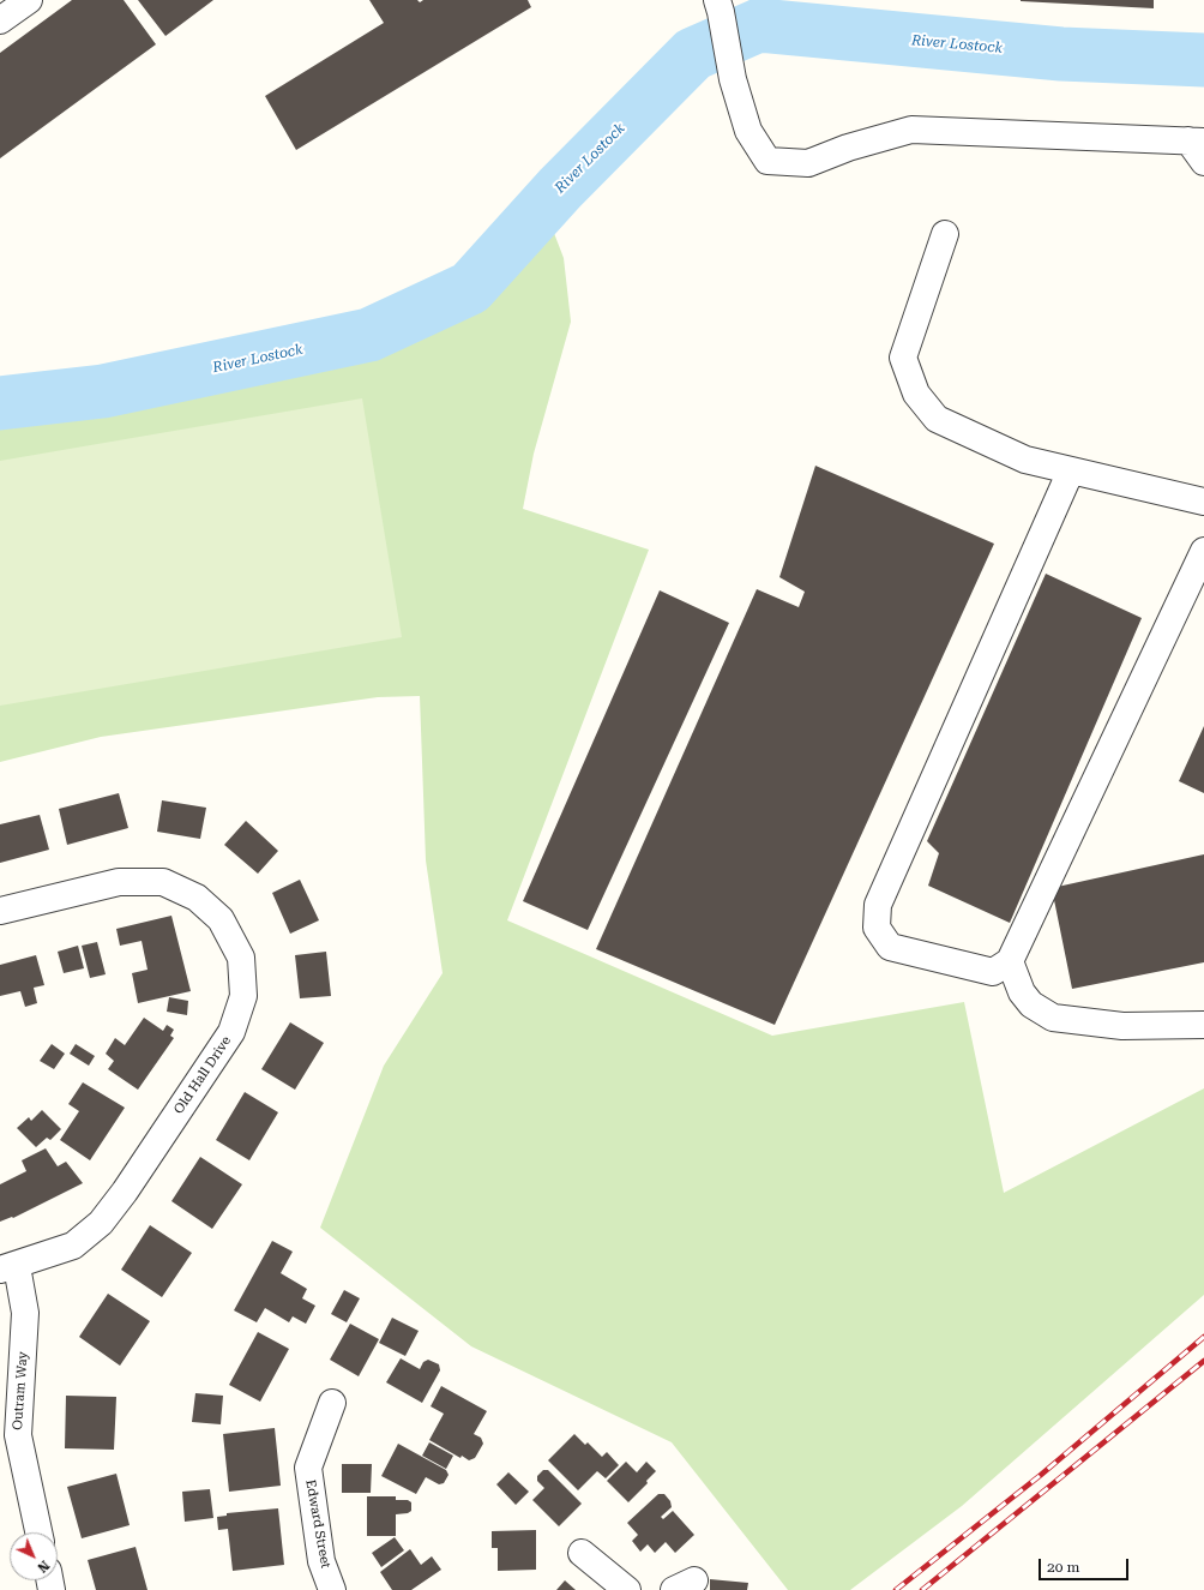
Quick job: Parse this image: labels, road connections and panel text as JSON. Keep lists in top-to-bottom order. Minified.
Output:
{"streets":{"street":["Old Hall Drive","Outram Way","Edward Street"]},"crossings":[["Old Hall Drive","Outram Way"]],"water":["River Lostock"],"scale_bar":"20 m","north":"bottom right"}
